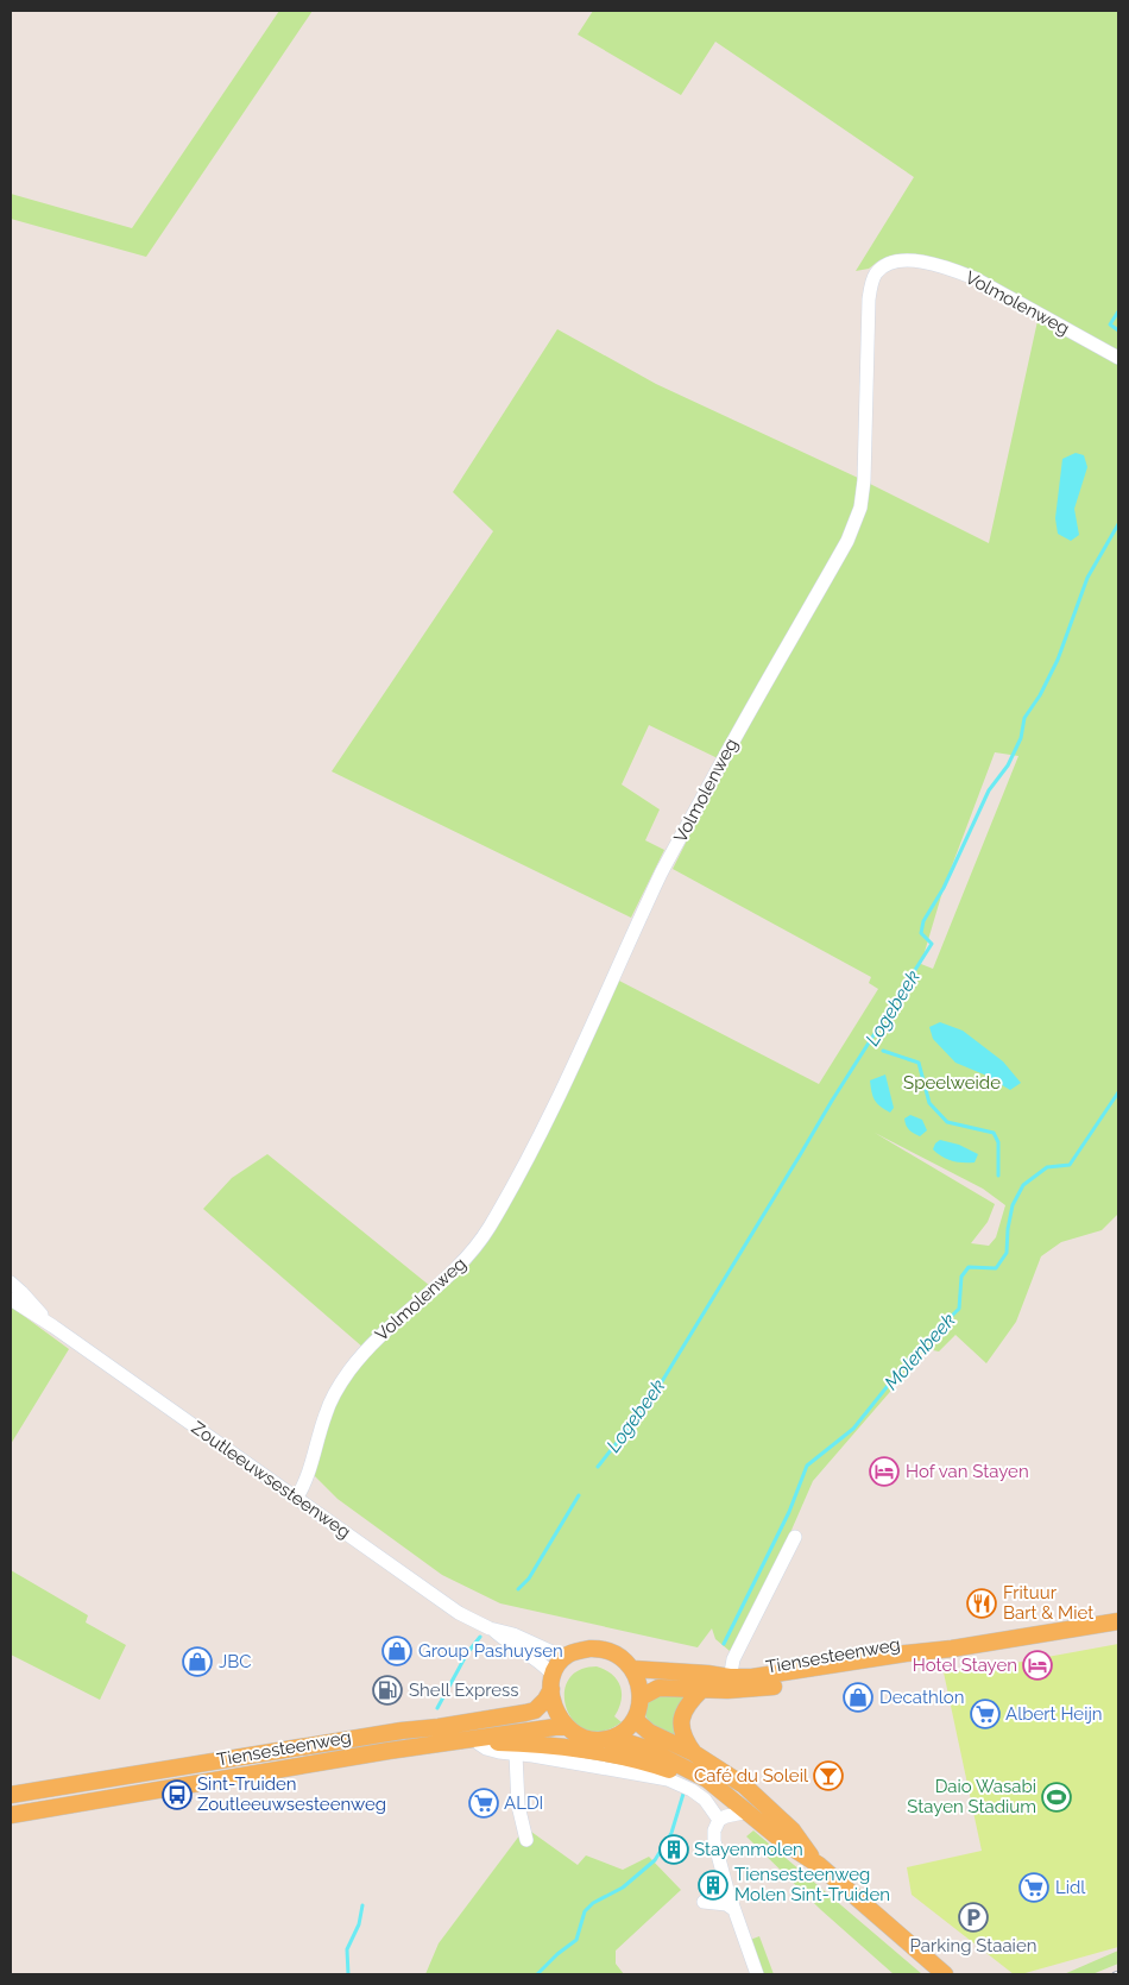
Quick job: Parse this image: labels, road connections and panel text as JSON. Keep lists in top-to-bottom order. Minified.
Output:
{"streets":{"main road":["Tiensesteenweg"],"street":["Volmolenweg","Zoutleeuwsesteenweg"]},"crossings":[["Volmolenweg","Zoutleeuwsesteenweg"],["Zoutleeuwsesteenweg","Tiensesteenweg"]],"water":["Logebeek","Molenbeek"],"parks":["Speelweide"],"places":{"hotel":["Hof van Stayen","Hotel Stayen"],"restaurant":["Frituur Bart & Miet"],"shop":["Group Pashuysen","JBC","Decathlon"],"fuel station":["Shell Express"],"supermarket":["Albert Heijn","ALDI","Lidl"],"bar":["Café du Soleil"],"bus stop":["Sint-Truiden Zoutleeuwsesteenweg"],"sports":["Daio Wasabi Stayen Stadium"],"building":["Stayenmolen","Tiensesteenweg Molen Sint-Truiden"],"parking":["Parking Staaien"]}}
